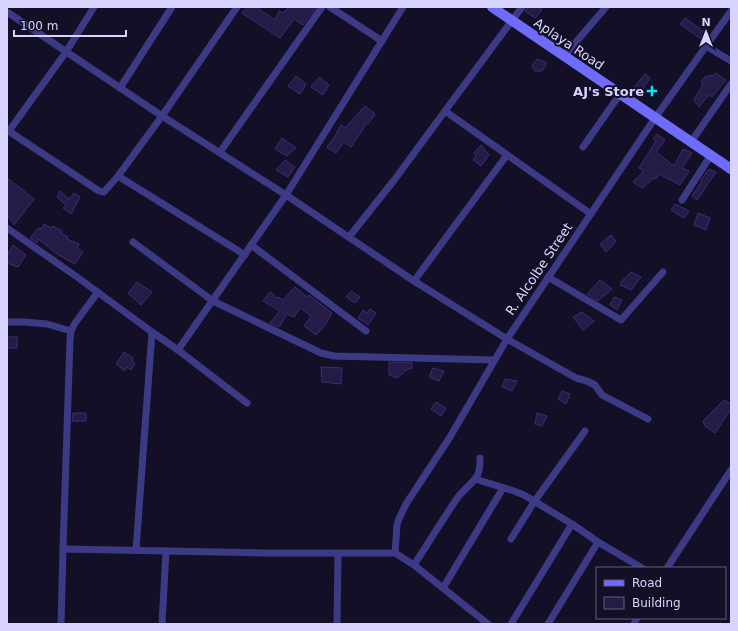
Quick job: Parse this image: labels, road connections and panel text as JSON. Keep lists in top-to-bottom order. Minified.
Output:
{"streets":{"street":["Aplaya Road","R. Alcolbe Street"]},"crossings":[["Aplaya Road","R. Alcolbe Street"]],"places":{"health":["AJ's Store"]},"legend":["Road","Building"],"scale_bar":"100 m","north":"top"}
